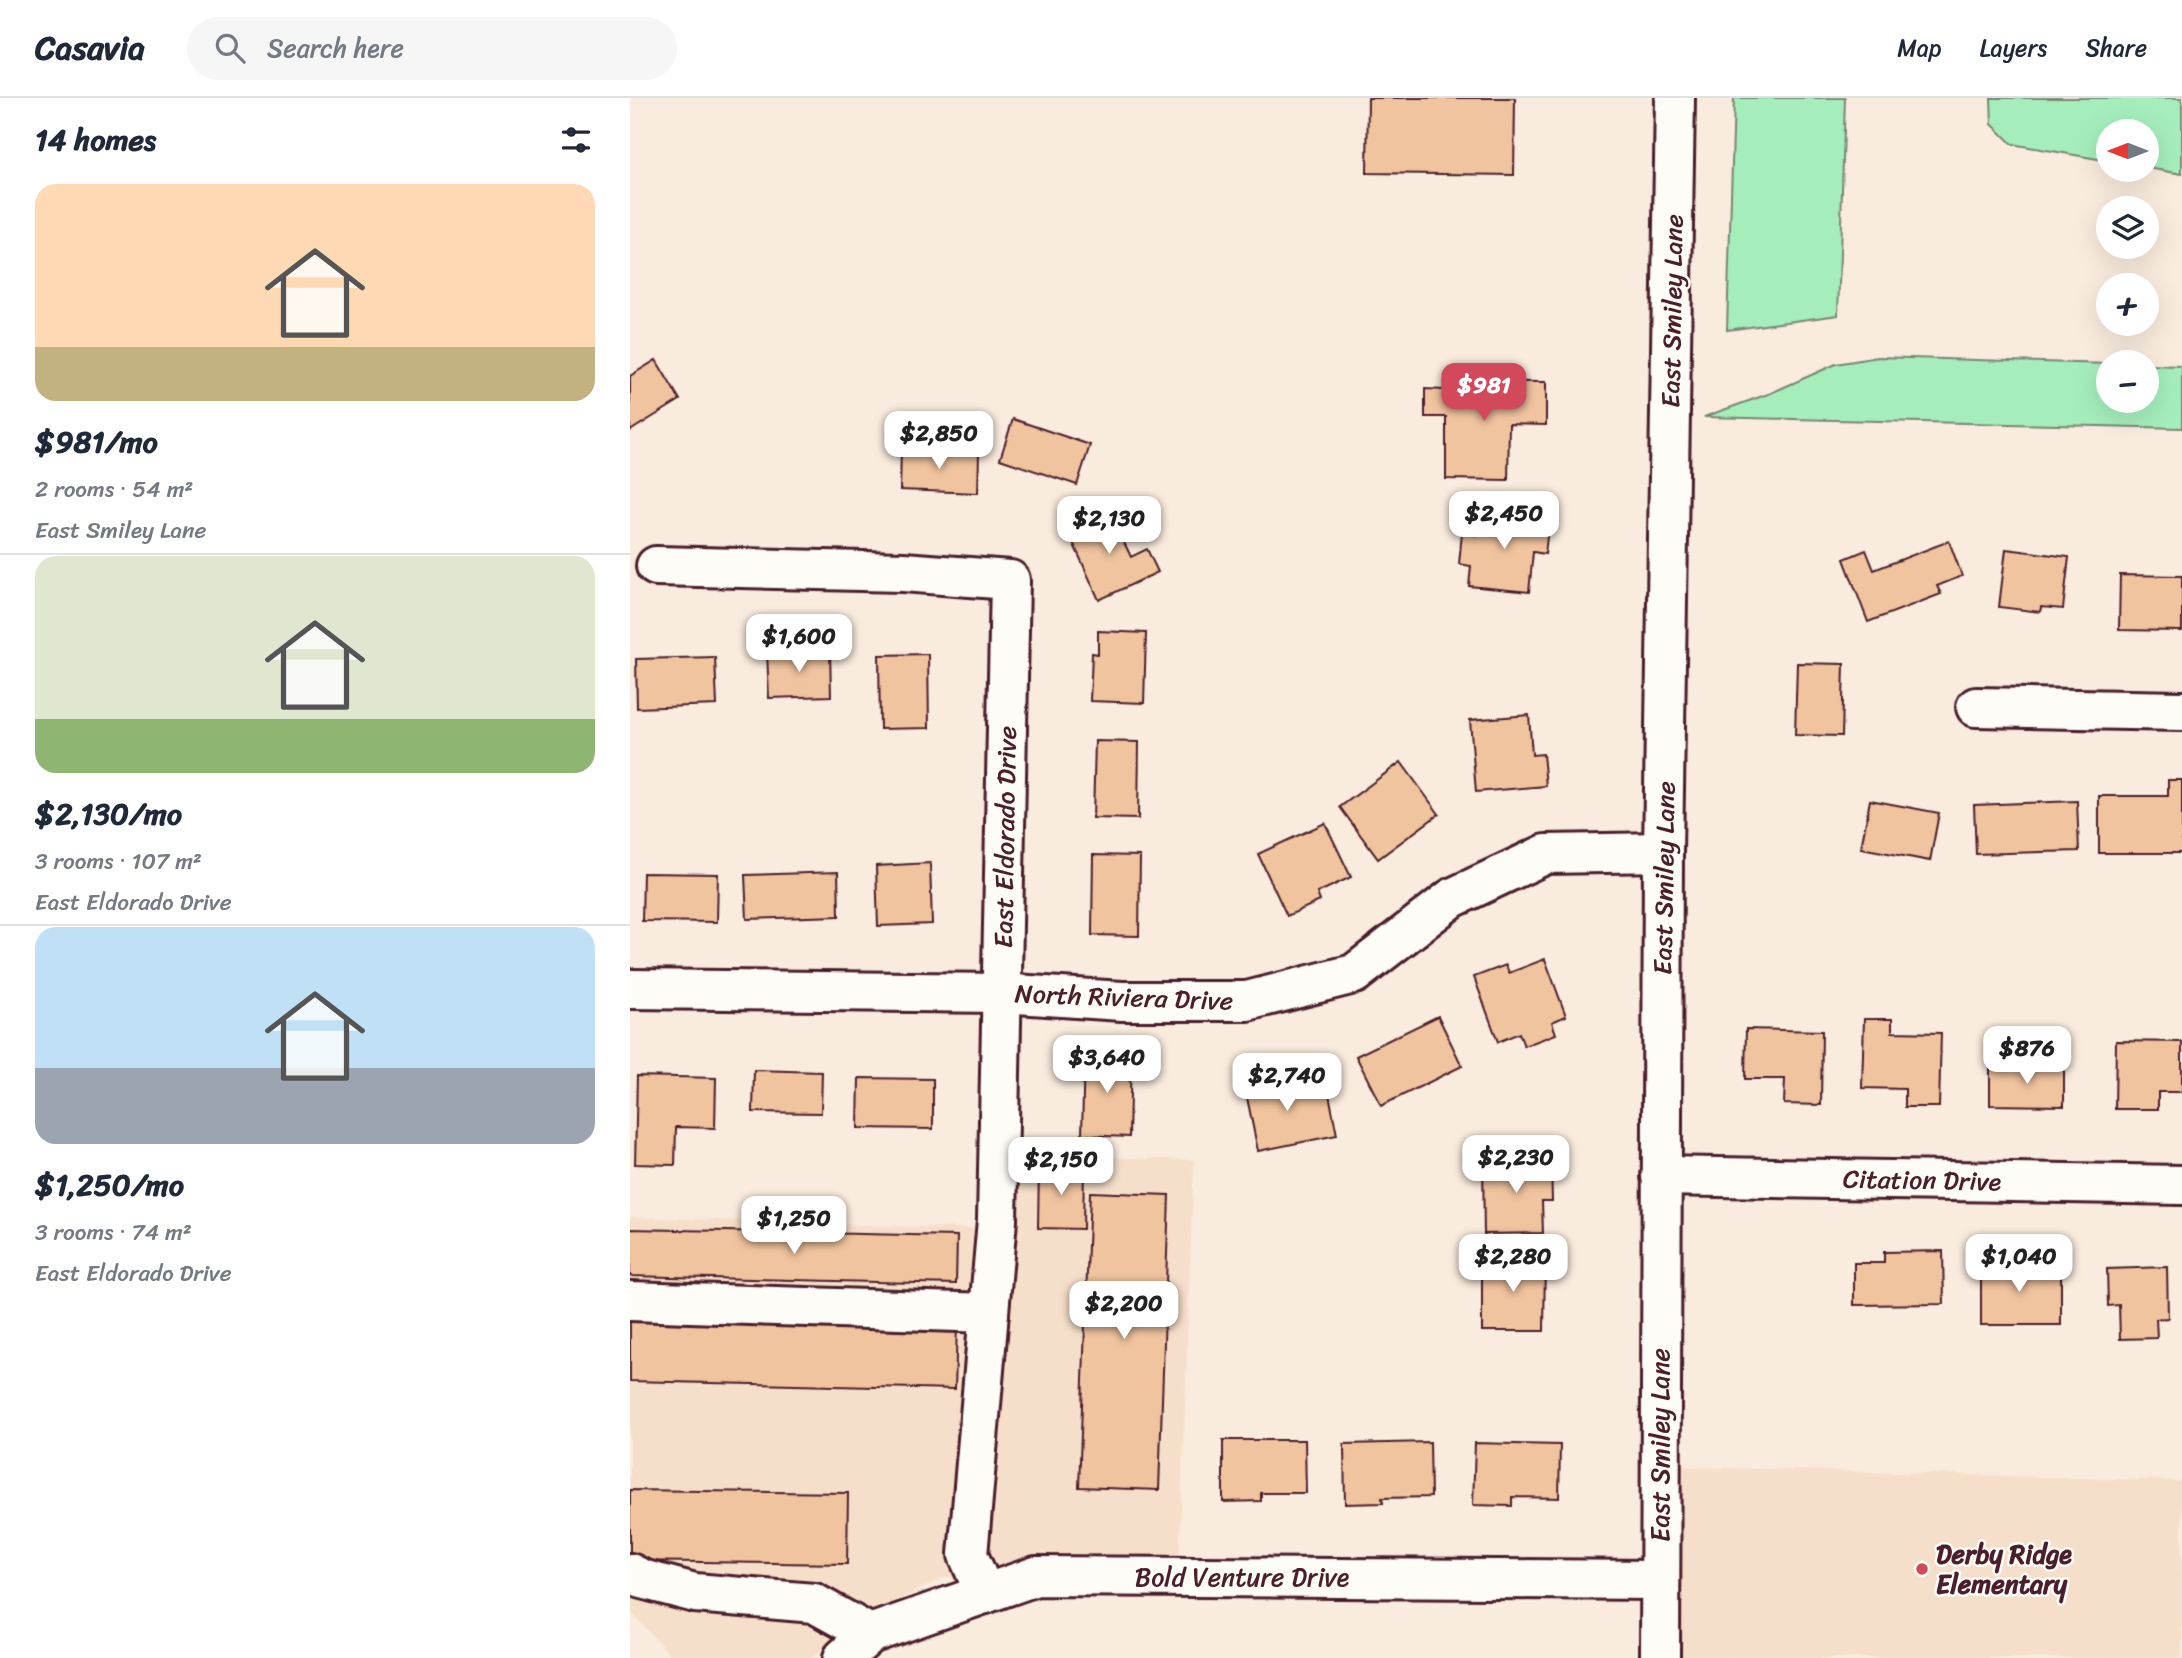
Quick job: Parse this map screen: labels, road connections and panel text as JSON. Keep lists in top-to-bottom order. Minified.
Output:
{"streets":{"street":["East Smiley Lane","East Eldorado Drive","North Riviera Drive","Citation Drive","Bold Venture Drive"]},"crossings":[["East Smiley Lane","North Riviera Drive"],["East Smiley Lane","Citation Drive"],["East Smiley Lane","Bold Venture Drive"],["East Eldorado Drive","North Riviera Drive"],["East Eldorado Drive","Bold Venture Drive"]],"places":["Derby Ridge Elementary"],"north":"left","page":{"header":"Casavia","search":"Search here","nav":["Map","Layers","Share"],"heading":"14 homes","map_buttons":["+","−"],"list":[{"name":"$981/mo","note":"2 rooms · 54 m² · East Smiley Lane"},{"name":"$2,130/mo","note":"3 rooms · 107 m² · East Eldorado Drive"},{"name":"$1,250/mo","note":"3 rooms · 74 m² · East Eldorado Drive"}],"price":["$981","$2,850","$2,450","$2,130","$1,600","$876","$3,640","$2,740","$2,230","$2,150","$1,250","$2,280","$1,040","$2,200"]}}
